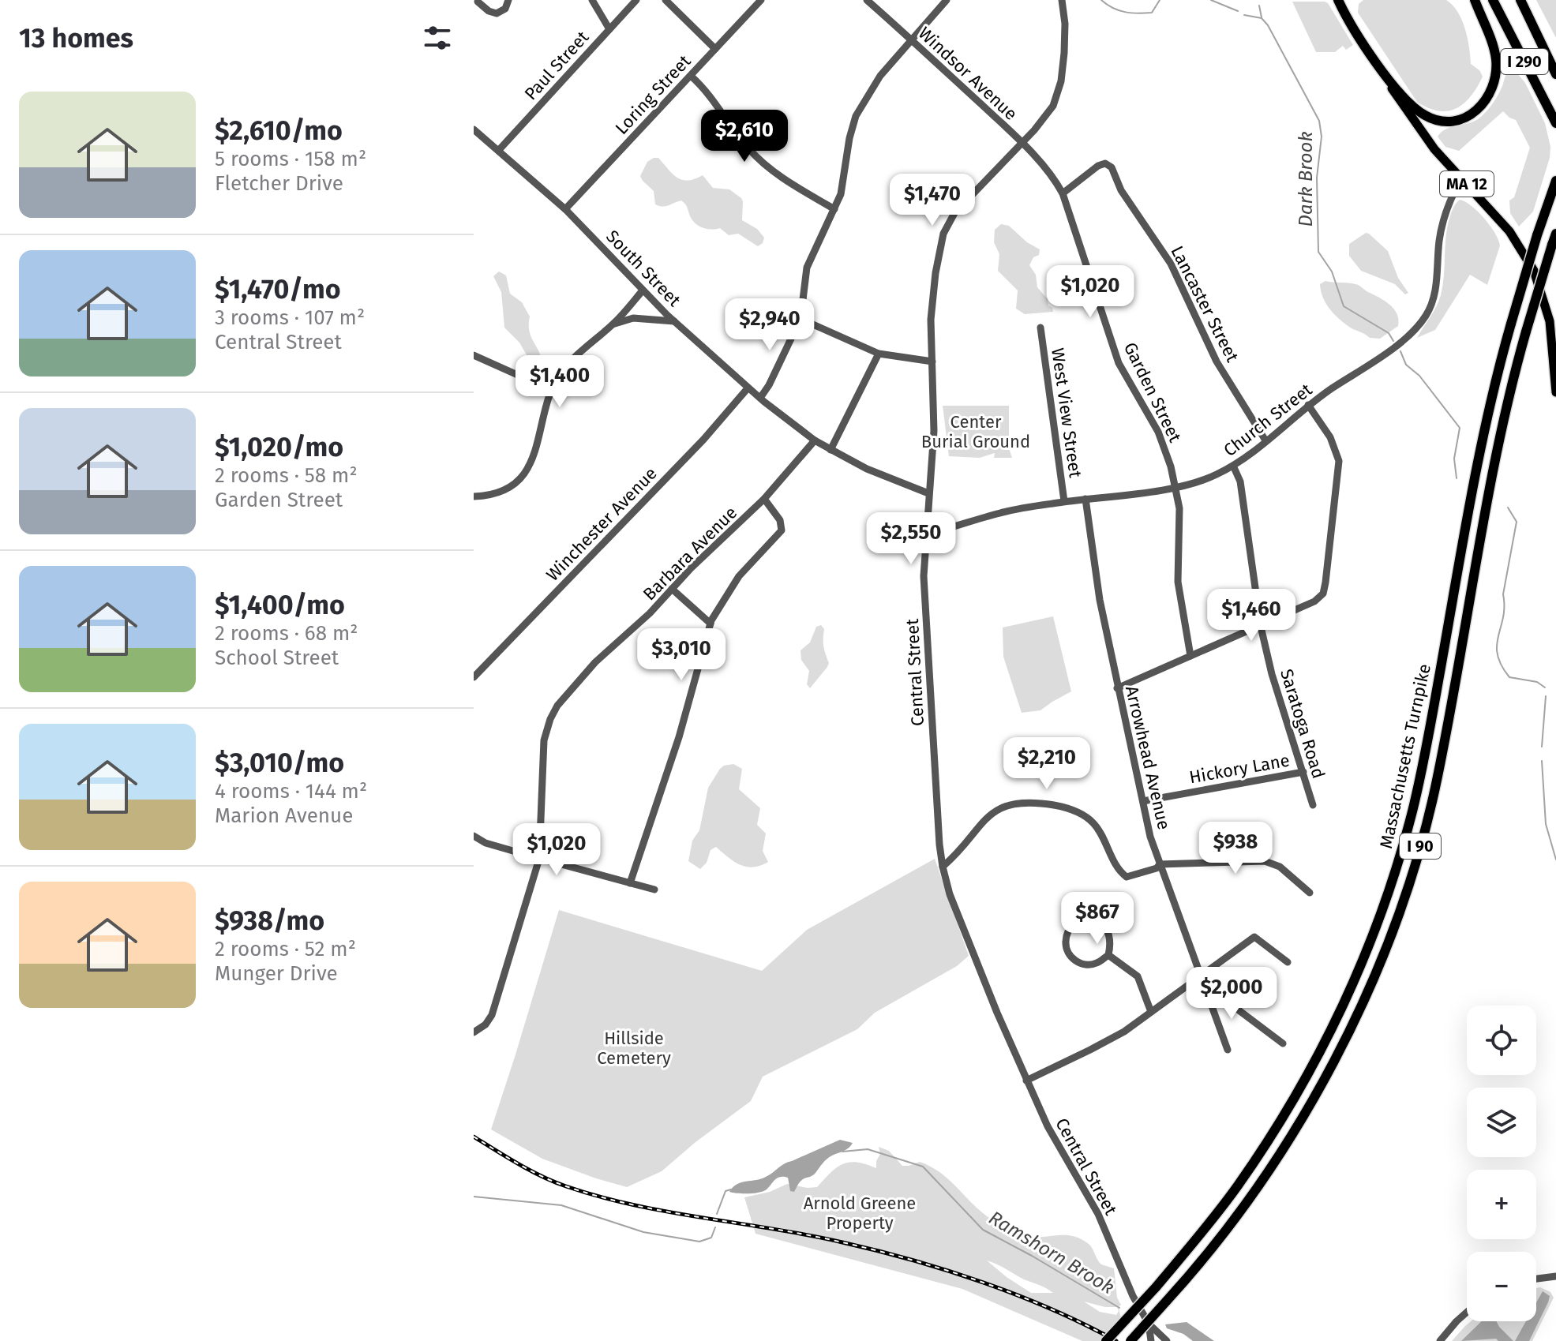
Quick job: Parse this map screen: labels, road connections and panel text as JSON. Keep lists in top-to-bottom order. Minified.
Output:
{"streets":{"highway":["I 290","MA 12","Massachusetts Turnpike","I 90"],"street":["Paul Street","Windsor Avenue","Loring Street","South Street","Lancaster Street","Garden Street","West View Street","Church Street","Winchester Avenue","Barbara Avenue","Central Street","Saratoga Road","Arrowhead Avenue","Hickory Lane"]},"crossings":[["Paul Street","South Street"],["Windsor Avenue","Garden Street"],["Windsor Avenue","Central Street"],["Loring Street","South Street"],["MA 12","Church Street"],["South Street","Winchester Avenue"],["South Street","Barbara Avenue"],["South Street","Central Street"],["Lancaster Street","Garden Street"],["Lancaster Street","Church Street"],["Garden Street","Church Street"],["Garden Street","Central Street"],["West View Street","Church Street"],["Church Street","Central Street"],["Church Street","Saratoga Road"],["Church Street","Arrowhead Avenue"],["Saratoga Road","Hickory Lane"],["Arrowhead Avenue","Hickory Lane"]],"water":["Dark Brook","Ramshorn Brook"],"parks":["Center Burial Ground","Hillside Cemetery","Arnold Greene Property"],"page":{"heading":"13 homes","list":[{"name":"$2,610/mo","note":"5 rooms · 158 m² · Fletcher Drive"},{"name":"$1,470/mo","note":"3 rooms · 107 m² · Central Street"},{"name":"$1,020/mo","note":"2 rooms · 58 m² · Garden Street"},{"name":"$1,400/mo","note":"2 rooms · 68 m² · School Street"},{"name":"$3,010/mo","note":"4 rooms · 144 m² · Marion Avenue"},{"name":"$938/mo","note":"2 rooms · 52 m² · Munger Drive"}],"price":["$2,610","$1,470","$1,020","$2,940","$1,400","$2,550","$1,460","$3,010","$2,210","$938","$1,020","$867","$2,000"],"map_buttons":["+","−"]}}
